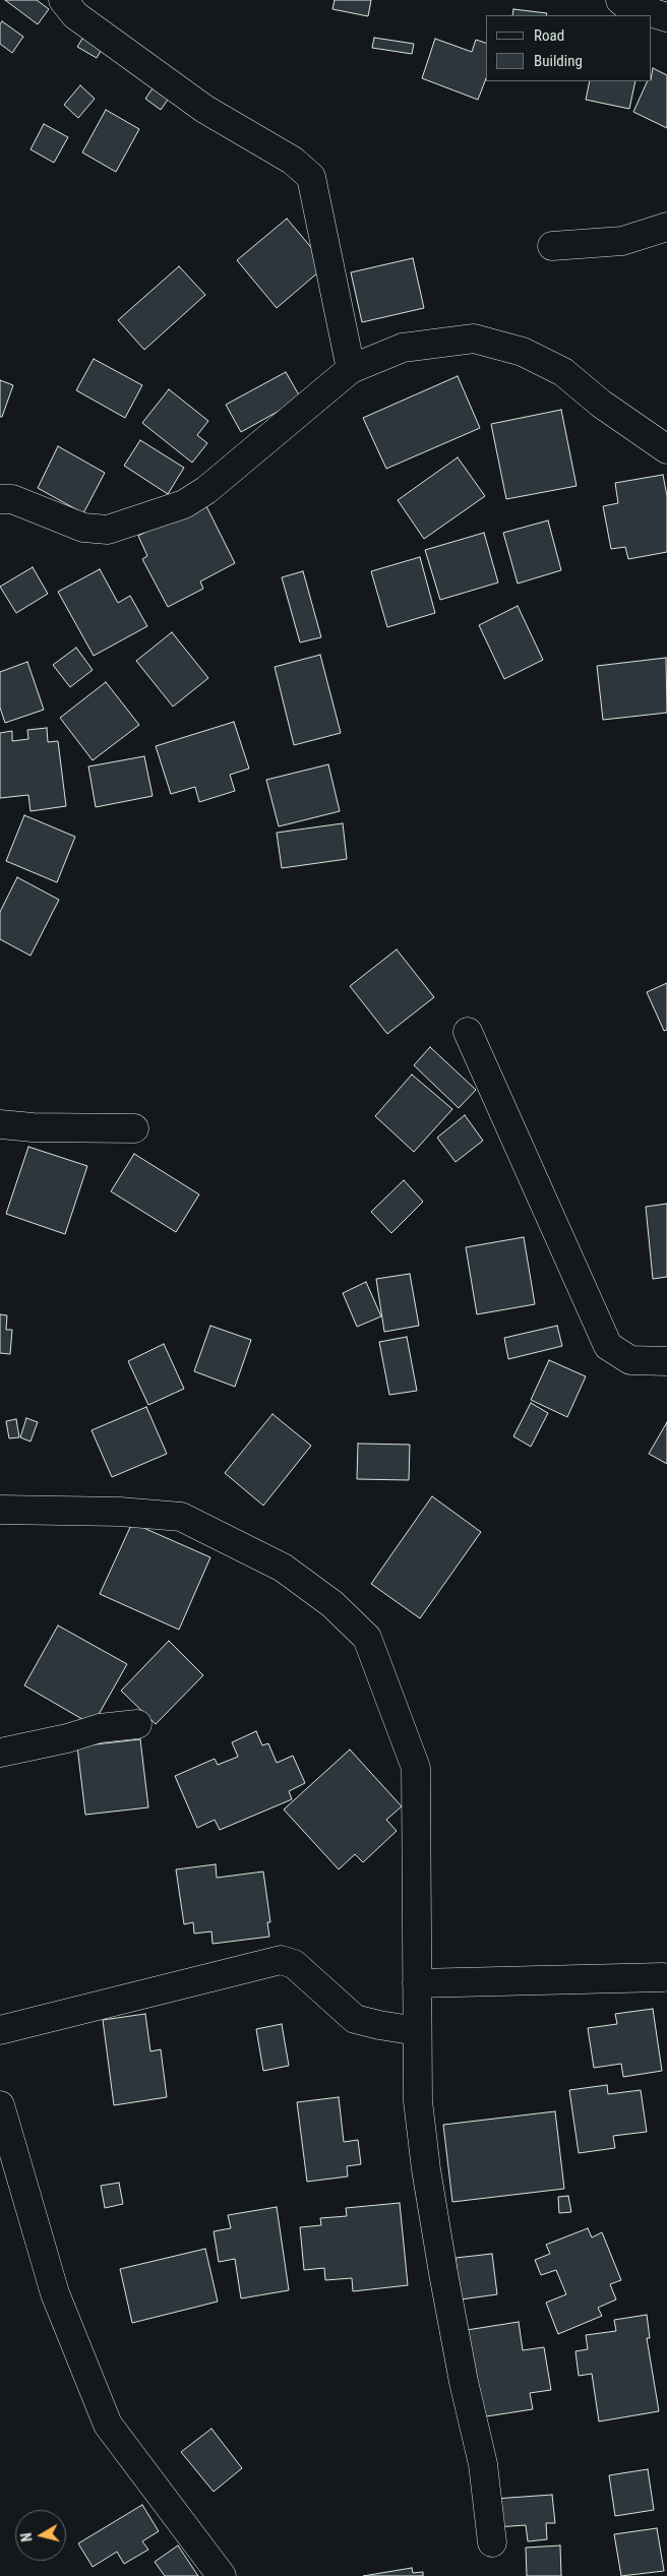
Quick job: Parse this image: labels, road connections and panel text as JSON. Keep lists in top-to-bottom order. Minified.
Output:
{"legend":["Road","Building"],"north":"left"}
